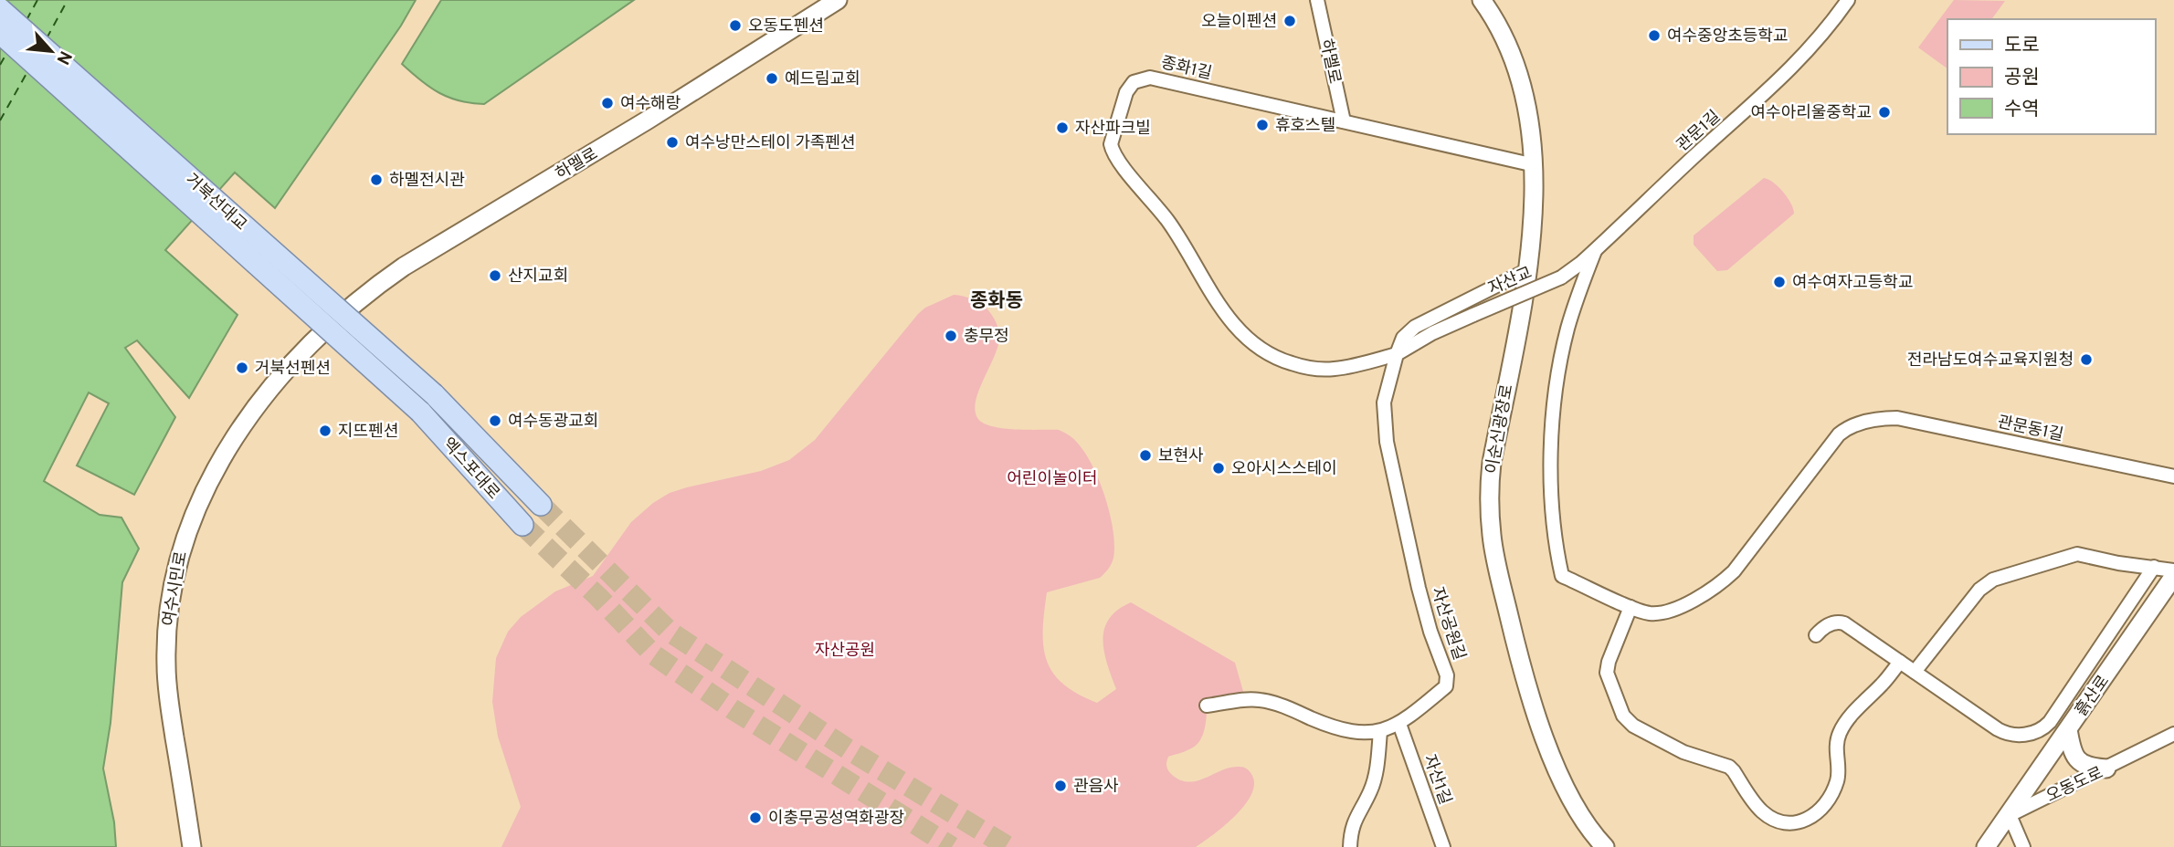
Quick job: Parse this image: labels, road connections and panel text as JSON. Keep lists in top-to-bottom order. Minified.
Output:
{"streets":{"main road":["거북선대교","엑스포대로"],"street":["하멜로","종화1길","관문1길","자산교","관문동1길","이순신광장로","여수시민로","자산공원길","흙산로","자산1길","오동도로"]},"crossings":[["하멜로","종화1길"],["하멜로","여수시민로"],["종화1길","자산교"],["종화1길","이순신광장로"],["종화1길","자산공원길"],["관문1길","자산교"],["관문1길","관문동1길"],["거북선대교","엑스포대로"],["자산교","자산공원길"],["이순신광장로","자산공원길"],["자산공원길","자산1길"],["흙산로","오동도로"]],"districts":["종화동"],"parks":["어린이놀이터","자산공원"],"places":["오늘이펜션","오동도펜션","여수중앙초등학교","예드림교회","여수해랑","여수아리울중학교","휴호스텔","자산파크빌","여수낭만스테이 가족펜션","하멜전시관","산지교회","여수여자고등학교","충무정","전라남도여수교육지원청","거북선펜션","여수동광교회","지뜨펜션","보현사","오아시스스테이","관음사","이충무공성역화광장"],"legend":["도로","공원","수역"],"north":"bottom right"}
